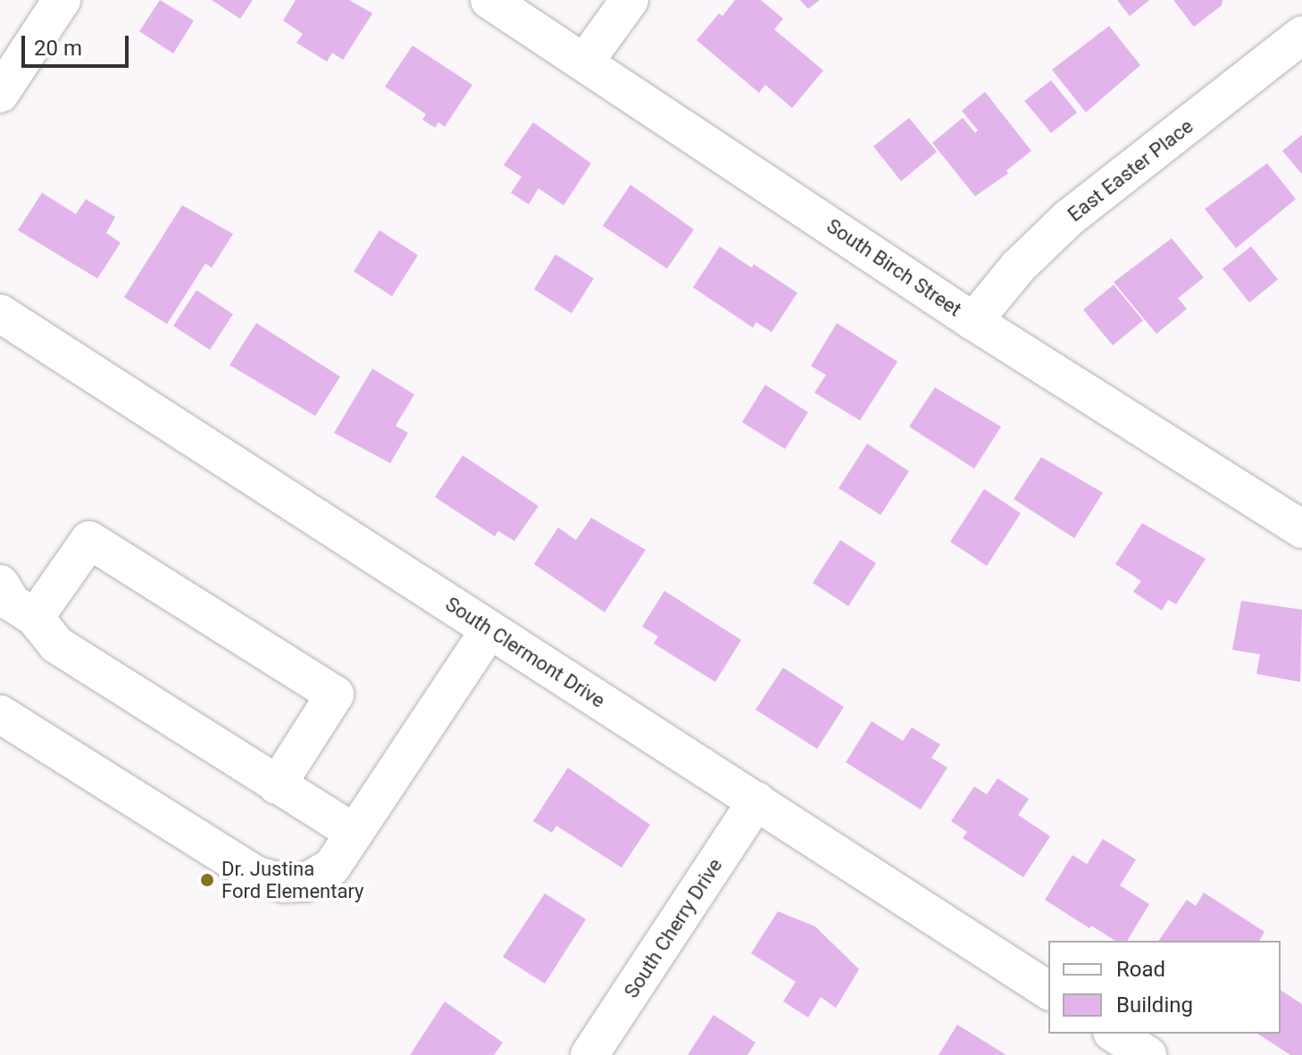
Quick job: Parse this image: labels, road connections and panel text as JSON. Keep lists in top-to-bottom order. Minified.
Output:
{"streets":{"street":["East Easter Place","South Birch Street","South Clermont Drive","South Cherry Drive"]},"crossings":[["East Easter Place","South Birch Street"],["South Clermont Drive","South Cherry Drive"]],"places":["Dr. Justina Ford Elementary"],"legend":["Road","Building"],"scale_bar":"20 m"}
